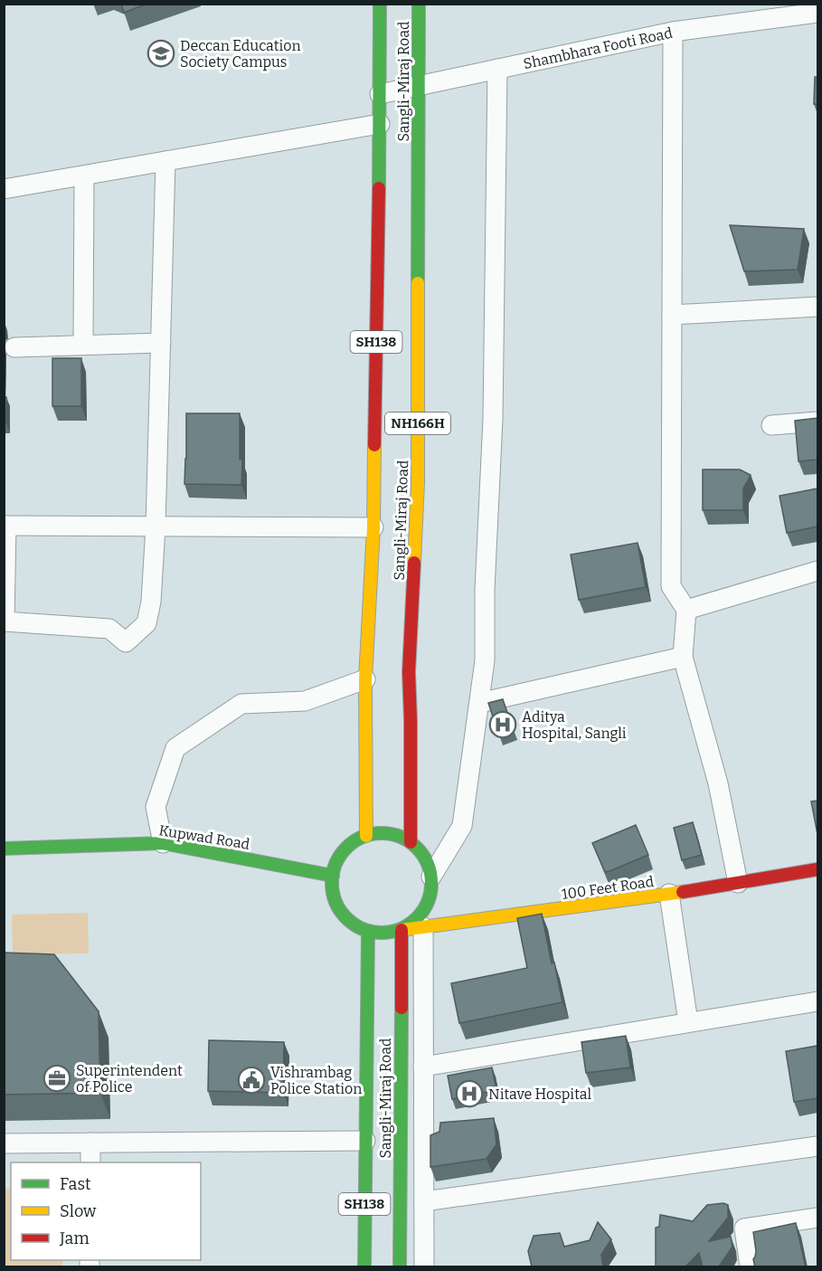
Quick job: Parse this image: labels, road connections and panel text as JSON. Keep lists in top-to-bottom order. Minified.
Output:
{"streets":{"main road":["Sangli-Miraj Road","SH138","NH166H","Kupwad Road","100 Feet Road"],"street":["Shambhara Footi Road"]},"crossings":[["Shambhara Footi Road","Sangli-Miraj Road"],["Sangli-Miraj Road","Kupwad Road"],["Sangli-Miraj Road","100 Feet Road"],["Kupwad Road","100 Feet Road"]],"places":{"school or university":["Deccan Education Society Campus"],"hospital":["Aditya Hospital, Sangli","Nitave Hospital"],"office":["Superintendent of Police"],"public building":["Vishrambag Police Station"]},"legend":["Fast","Slow","Jam"]}
